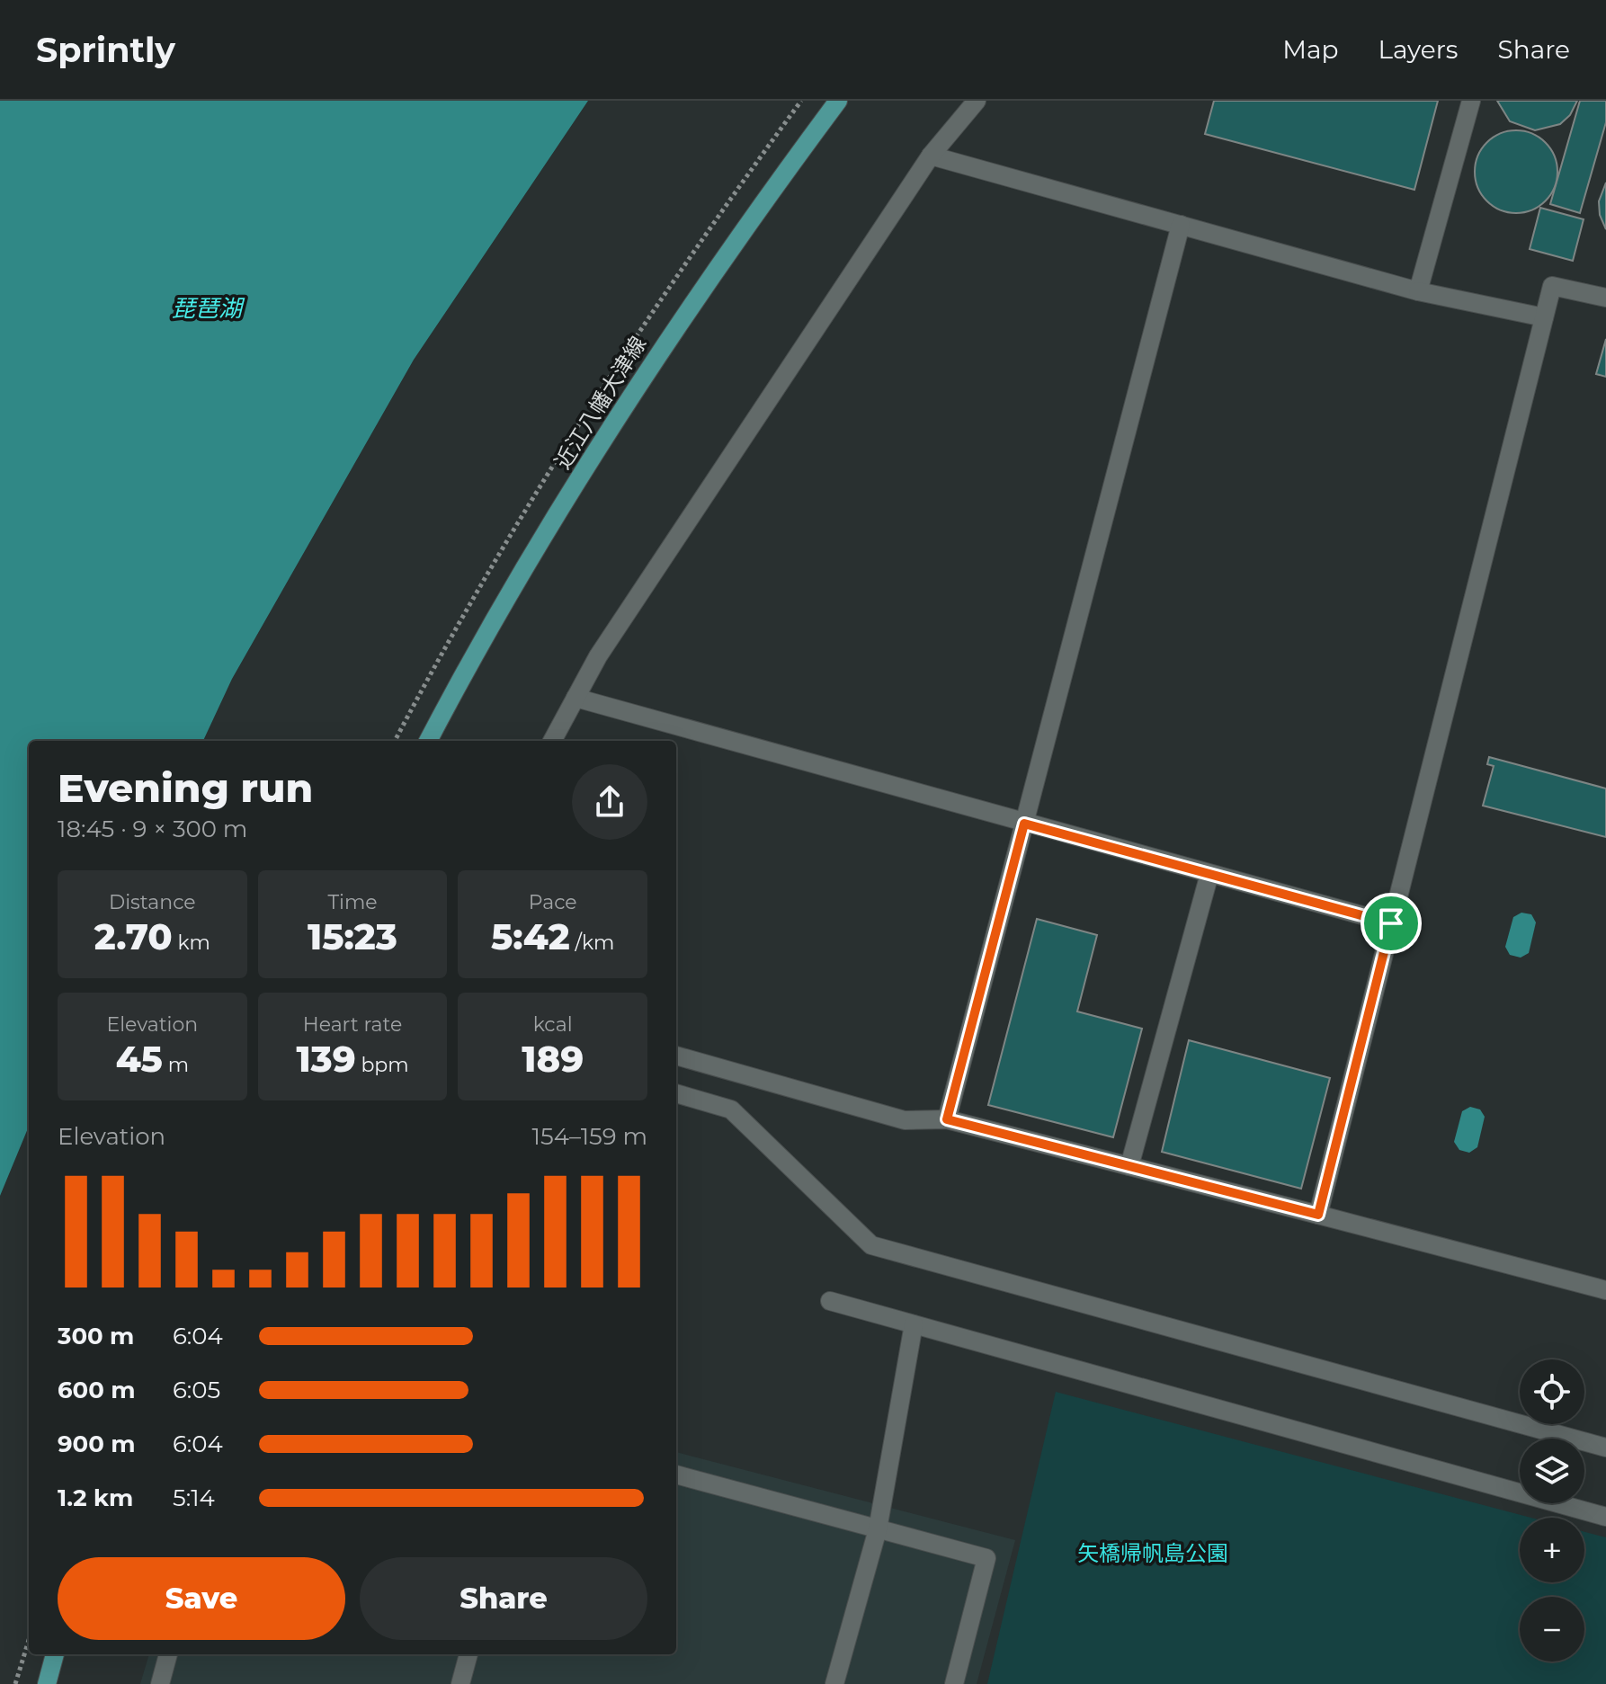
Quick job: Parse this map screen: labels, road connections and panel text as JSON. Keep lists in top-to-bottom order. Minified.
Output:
{"streets":{"main road":["近江八幡大津線"]},"water":["琵琶湖"],"parks":["矢橋帰帆島公園"],"page":{"header":"Sprintly","nav":["Map","Layers","Share"],"heading":["Evening run","18:45 · 9 × 300 m"],"stats":[["Distance","2.70 km"],["Time","15:23"],["Pace","5:42 /km"],["Elevation","45 m"],["Heart rate","139 bpm"],["kcal","189"]],"chart":["Elevation","154–159 m"],"list":[{"name":"300 m","note":"6:04"},{"name":"600 m","note":"6:05"},{"name":"900 m","note":"6:04"},{"name":"1.2 km","note":"5:14"}],"map_buttons":["+","−"],"buttons":["Save","Share"]}}
